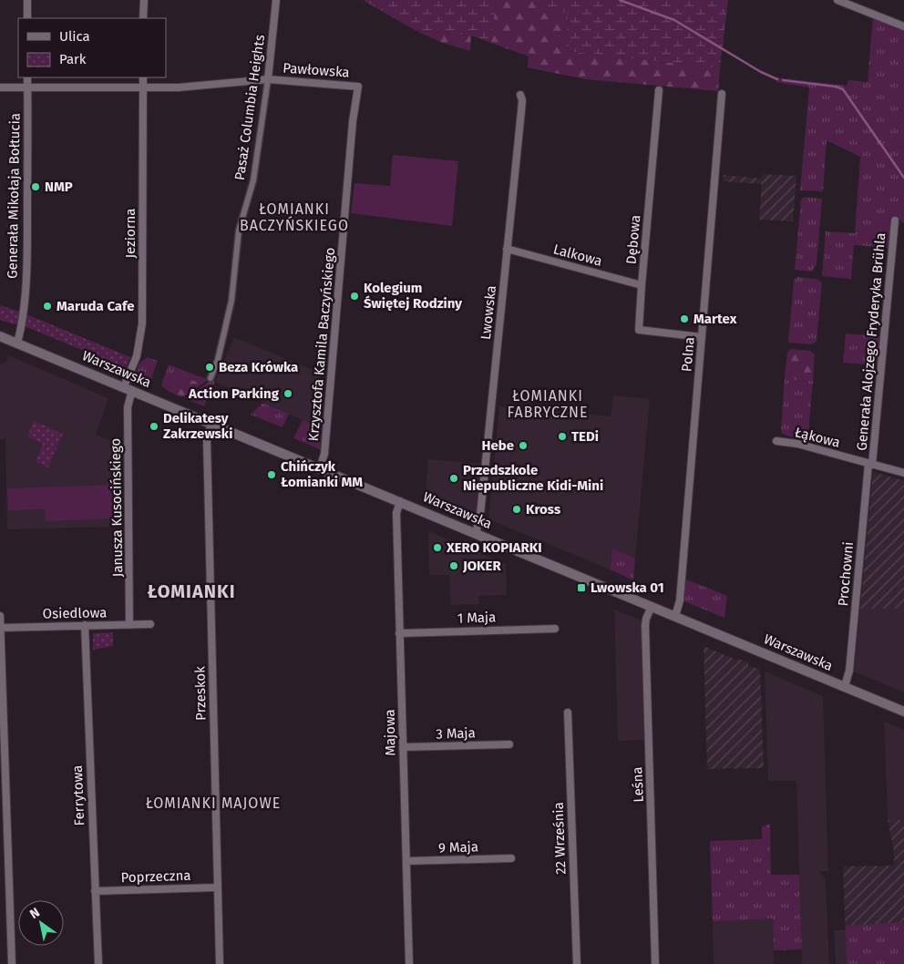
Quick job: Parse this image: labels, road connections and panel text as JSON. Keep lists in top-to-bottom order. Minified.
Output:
{"streets":{"street":["Pawłowska","Pasaż Columbia Heights","Generała Mikołaja Bołtucia","Jeziorna","Dębowa","Lalkowa","Lwowska","Generała Alojzego Fryderyka Brühla","Krzysztofa Kamila Baczyńskiego","Polna","Warszawska","Łąkowa","Janusza Kusocińskiego","Prochowni","Osiedlowa","1 Maja","Przeskok","Majowa","3 Maja","Leśna","Ferrytowa","22 Września","9 Maja","Poprzeczna"]},"crossings":[["Pawłowska","Pasaż Columbia Heights"],["Pawłowska","Generała Mikołaja Bołtucia"],["Pawłowska","Jeziorna"],["Pawłowska","Krzysztofa Kamila Baczyńskiego"],["Generała Mikołaja Bołtucia","Warszawska"],["Jeziorna","Warszawska"],["Jeziorna","Janusza Kusocińskiego"],["Dębowa","Lalkowa"],["Dębowa","Polna"],["Lalkowa","Lwowska"],["Lwowska","Warszawska"],["Generała Alojzego Fryderyka Brühla","Łąkowa"],["Generała Alojzego Fryderyka Brühla","Prochowni"],["Krzysztofa Kamila Baczyńskiego","Warszawska"],["Polna","Warszawska"],["Warszawska","Janusza Kusocińskiego"],["Warszawska","Prochowni"],["Warszawska","Przeskok"],["Warszawska","Majowa"],["Warszawska","Leśna"],["Łąkowa","Prochowni"],["Janusza Kusocińskiego","Osiedlowa"],["Osiedlowa","Ferrytowa"],["1 Maja","Majowa"],["Przeskok","Poprzeczna"],["Majowa","3 Maja"],["Majowa","9 Maja"],["Ferrytowa","Poprzeczna"]],"districts":["ŁOMIANKI BACZYŃSKIEGO","ŁOMIANKI FABRYCZNE","ŁOMIANKI","ŁOMIANKI MAJOWE"],"places":{"other":["NMP","Kolegium Świętej Rodziny","Maruda Cafe","Martex","Beza Krówka","Action Parking","Delikatesy Zakrzewski","TEDi","Hebe","Chińczyk Łomianki MM","Przedszkole Niepubliczne Kidi-Mini","Kross","XERO KOPIARKI","JOKER"],"transit":["Lwowska 01"]},"legend":["Ulica","Park"],"north":"top left"}
